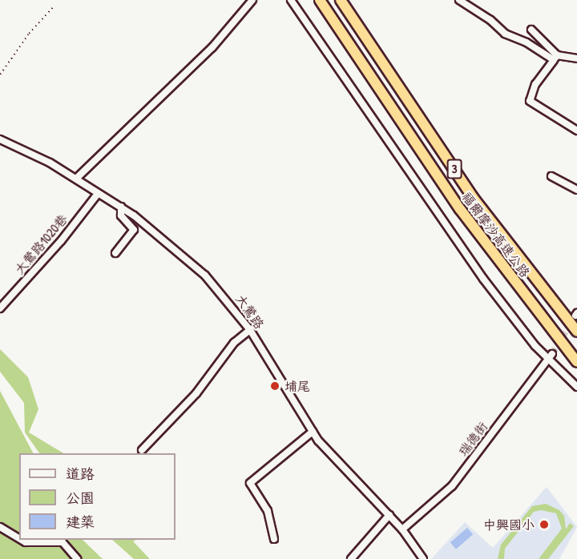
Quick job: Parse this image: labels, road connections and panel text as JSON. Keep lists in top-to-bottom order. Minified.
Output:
{"streets":{"highway":["3","福爾摩沙高速公路"],"street":["大鶯路1020巷","大鶯路","瑞德街"]},"crossings":[["大鶯路1020巷","大鶯路"],["大鶯路","瑞德街"]],"places":["埔尾","中興國小"],"legend":["道路","公園","建築"]}
